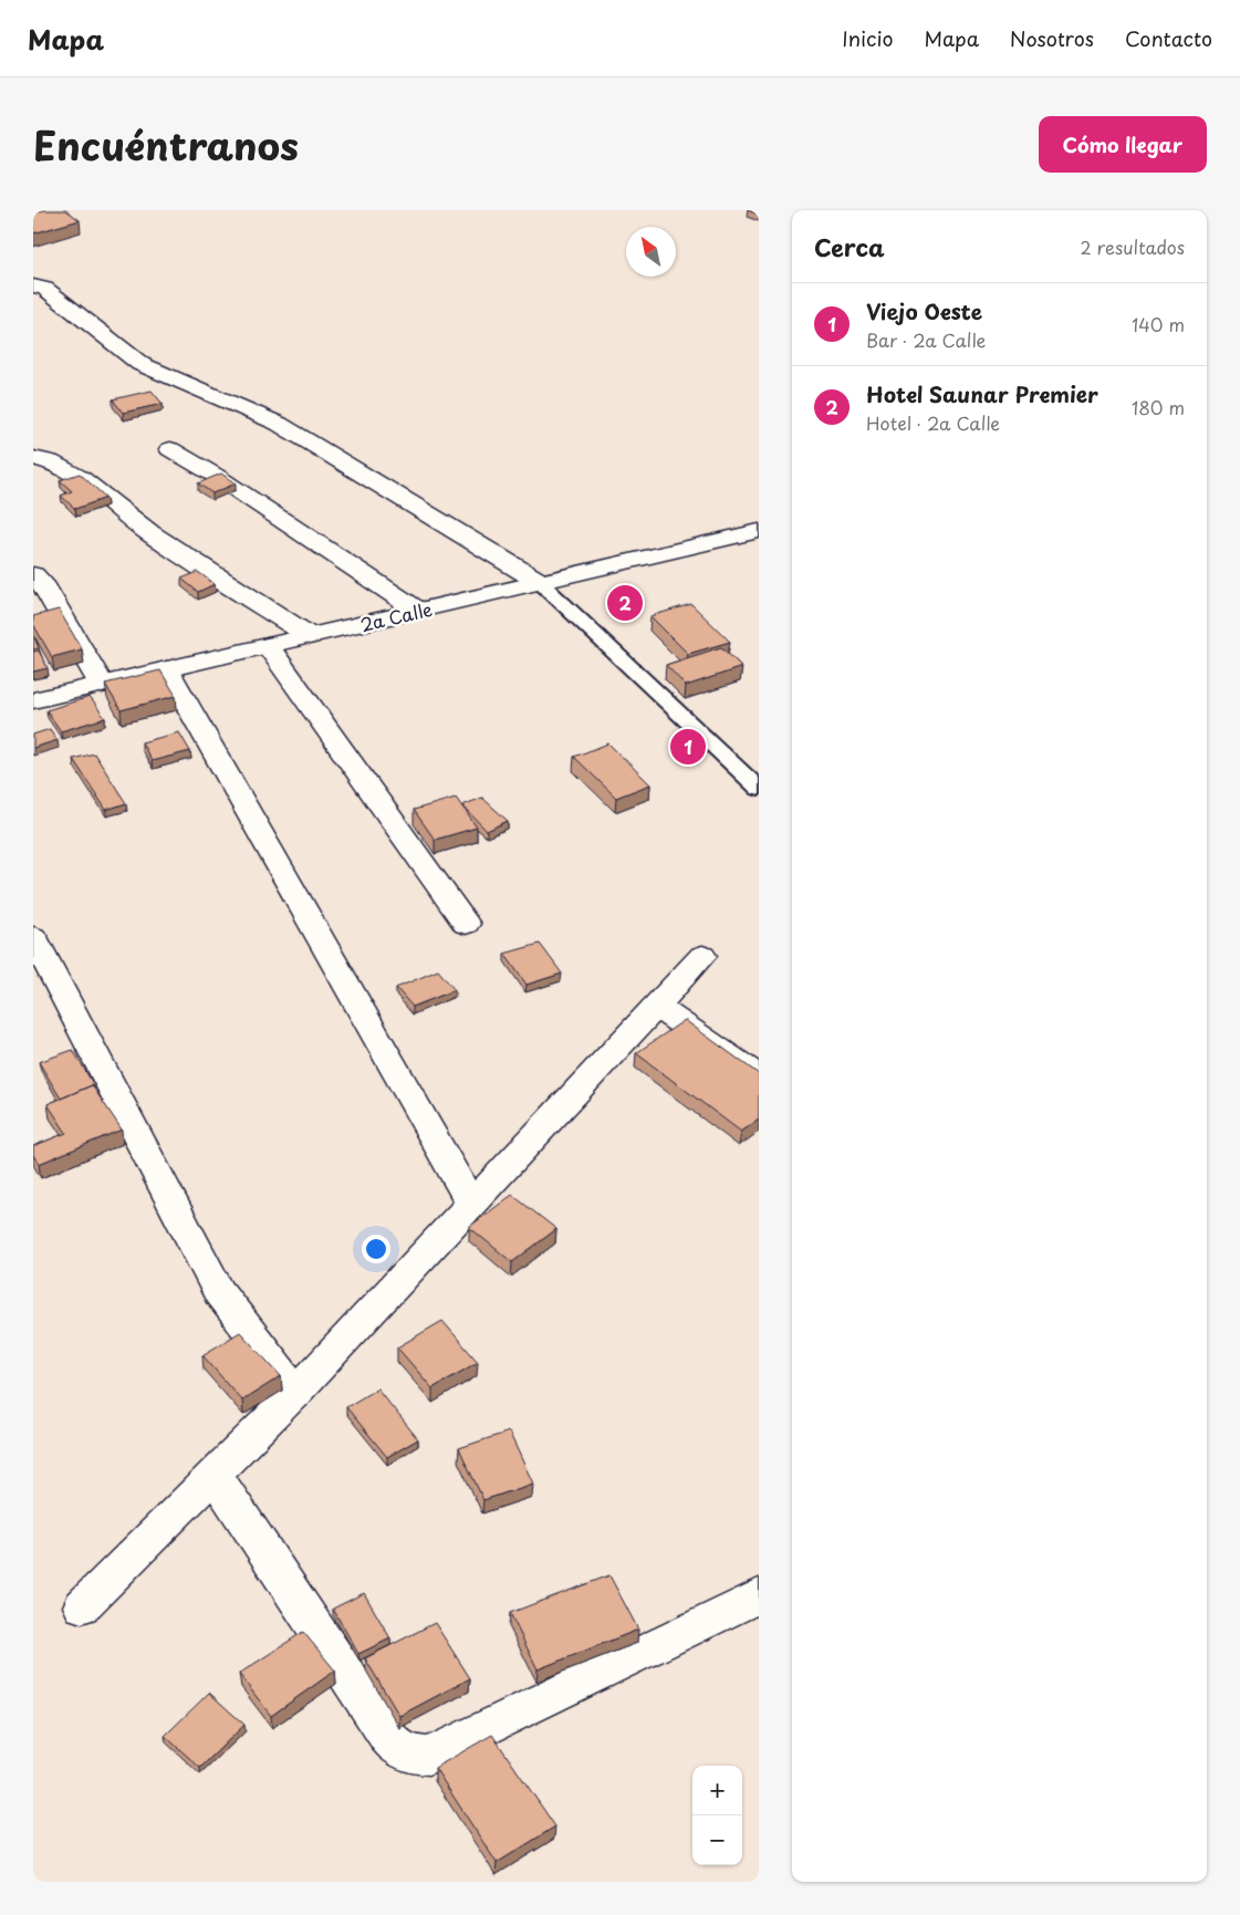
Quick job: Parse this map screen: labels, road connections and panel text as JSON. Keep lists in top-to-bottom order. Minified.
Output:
{"streets":{"street":["2a Calle"]},"north":"top left","page":{"header":"Mapa","nav":["Inicio","Mapa","Nosotros","Contacto"],"title":"Encuéntranos","buttons":"Cómo llegar","heading":["Cerca","2 resultados"],"list":[{"mark":"1","name":"Viejo Oeste","note":"Bar · 2a Calle","value":"140 m"},{"mark":"2","name":"Hotel Saunar Premier","note":"Hotel · 2a Calle","value":"180 m"}],"pins":["2","1"],"map_buttons":["+","−"]}}
